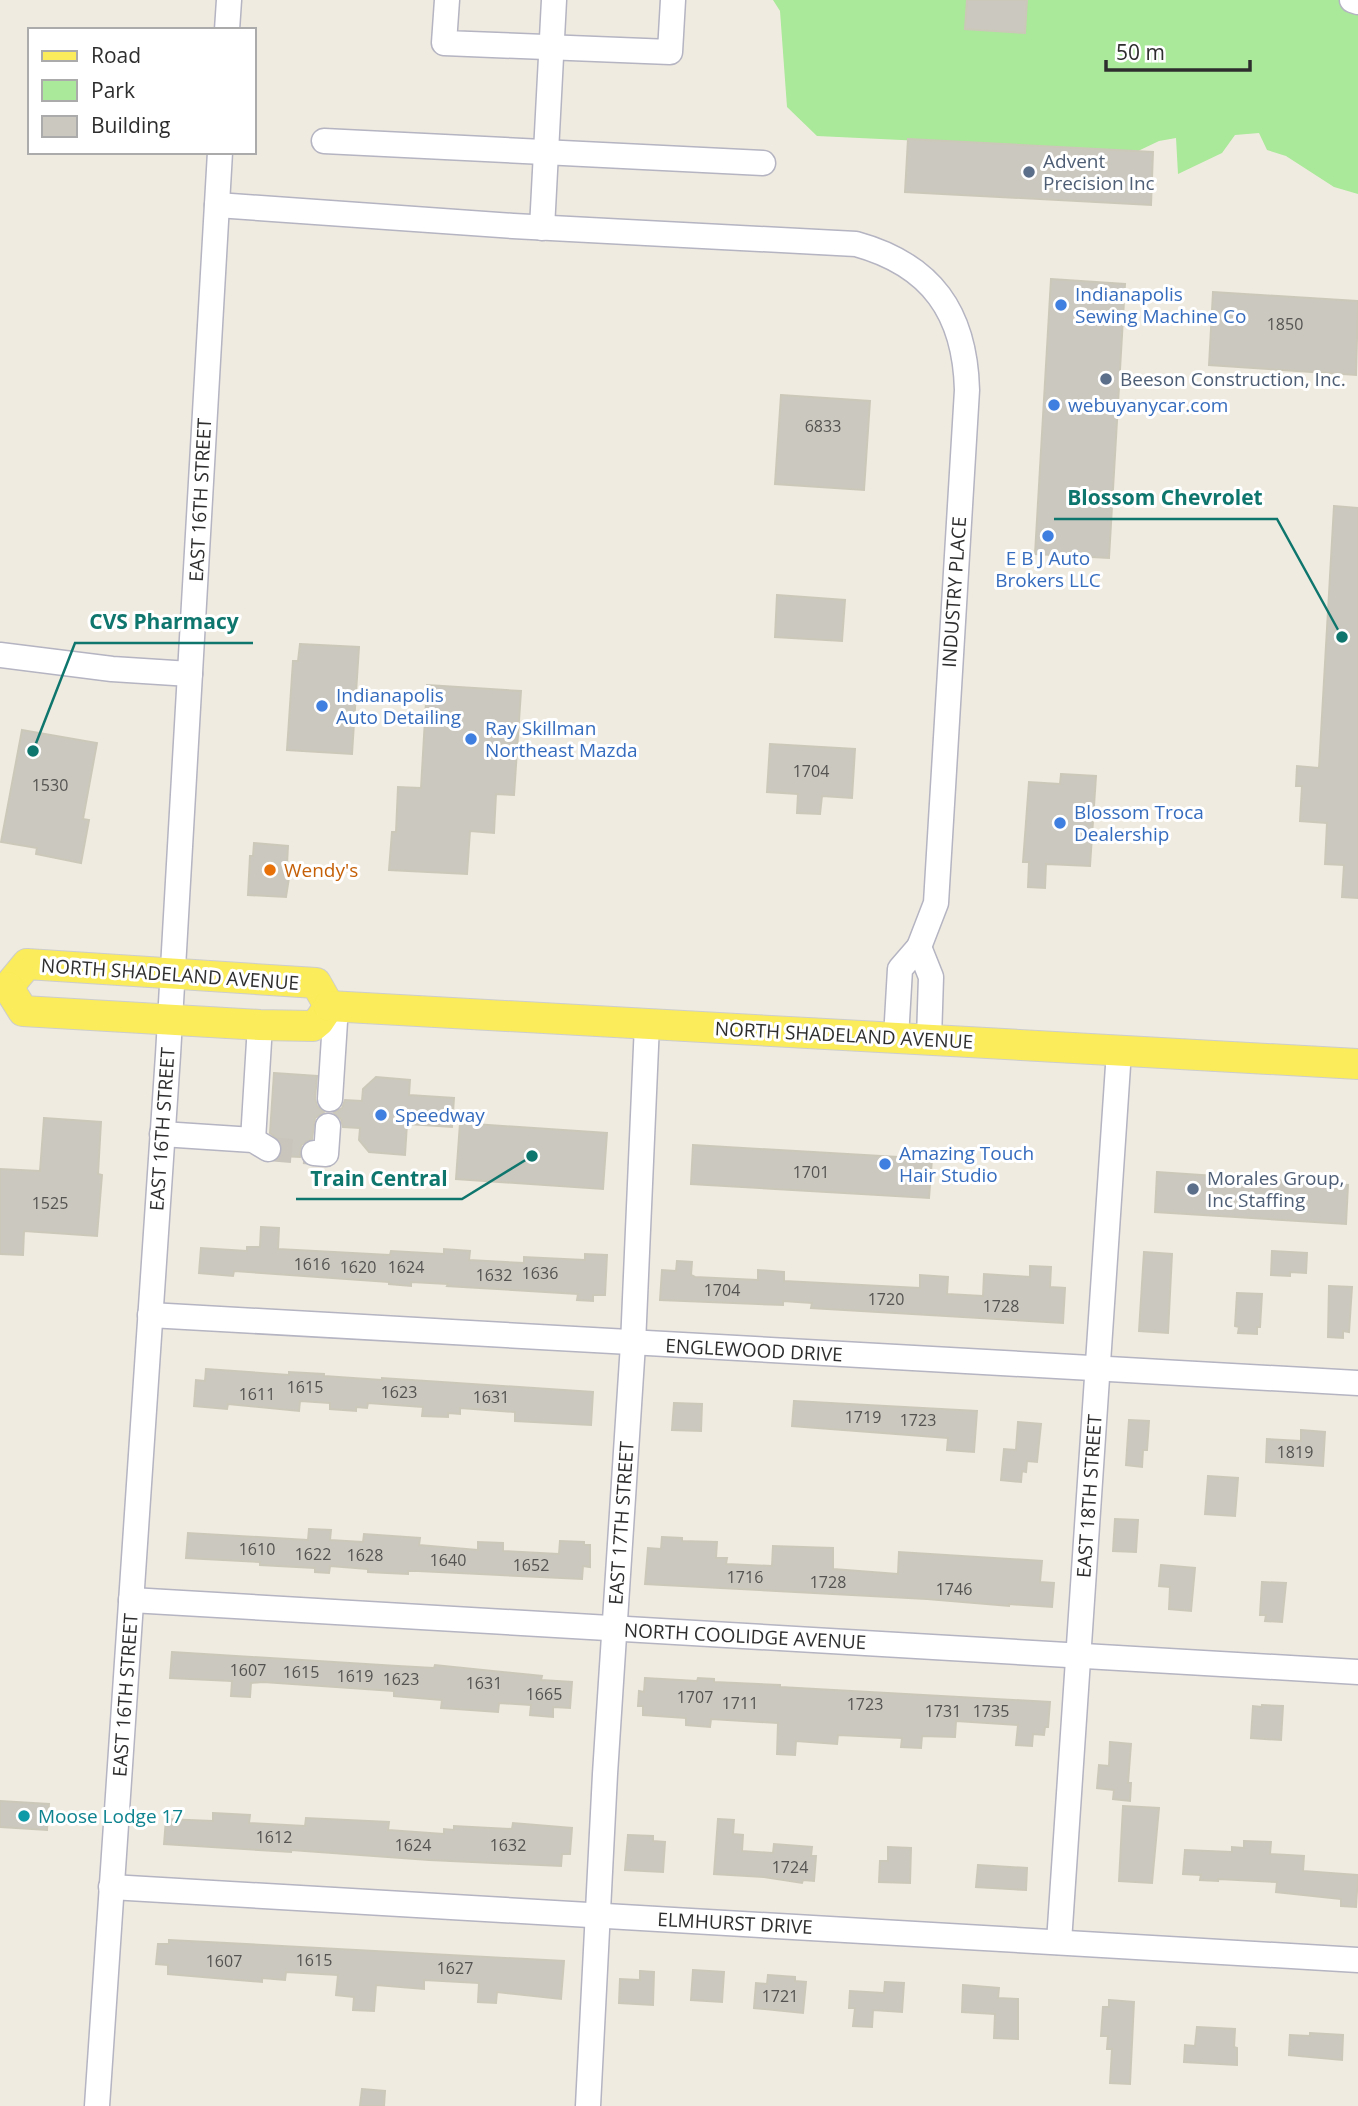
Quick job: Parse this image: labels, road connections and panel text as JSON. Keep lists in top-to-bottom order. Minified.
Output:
{"streets":{"main road":["NORTH SHADELAND AVENUE"],"street":["EAST 16TH STREET","INDUSTRY PLACE","ENGLEWOOD DRIVE","EAST 18TH STREET","EAST 17TH STREET","NORTH COOLIDGE AVENUE","ELMHURST DRIVE"]},"crossings":[["EAST 16TH STREET","NORTH SHADELAND AVENUE"],["EAST 16TH STREET","ENGLEWOOD DRIVE"],["EAST 16TH STREET","NORTH COOLIDGE AVENUE"],["EAST 16TH STREET","ELMHURST DRIVE"],["INDUSTRY PLACE","NORTH SHADELAND AVENUE"],["NORTH SHADELAND AVENUE","EAST 18TH STREET"],["NORTH SHADELAND AVENUE","EAST 17TH STREET"],["ENGLEWOOD DRIVE","EAST 18TH STREET"],["ENGLEWOOD DRIVE","EAST 17TH STREET"],["EAST 18TH STREET","NORTH COOLIDGE AVENUE"],["EAST 18TH STREET","ELMHURST DRIVE"],["EAST 17TH STREET","NORTH COOLIDGE AVENUE"],["EAST 17TH STREET","ELMHURST DRIVE"]],"places":["Advent Precision Inc","Indianapolis Sewing Machine Co","Beeson Construction, Inc.","webuyanycar.com","E B J Auto Brokers LLC","Blossom Chevrolet","Indianapolis Auto Detailing","Ray Skillman Northeast Mazda","CVS Pharmacy","Blossom Troca Dealership","Wendy's","Speedway","Train Central","Amazing Touch Hair Studio","Morales Group, Inc Staffing","Moose Lodge 17"],"house_numbers":["1850","6833","1704","1530","1701","1525","1616","1620","1624","1636","1632","1704","1720","1728","1615","1623","1611","1631","1719","1723","1819","1610","1622","1628","1640","1652","1716","1728","1746","1607","1615","1619","1623","1631","1665","1707","1711","1723","1731","1735","1612","1624","1632","1724","1615","1607","1627","1721"],"legend":["Road","Park","Building"],"scale_bar":"50 m"}
